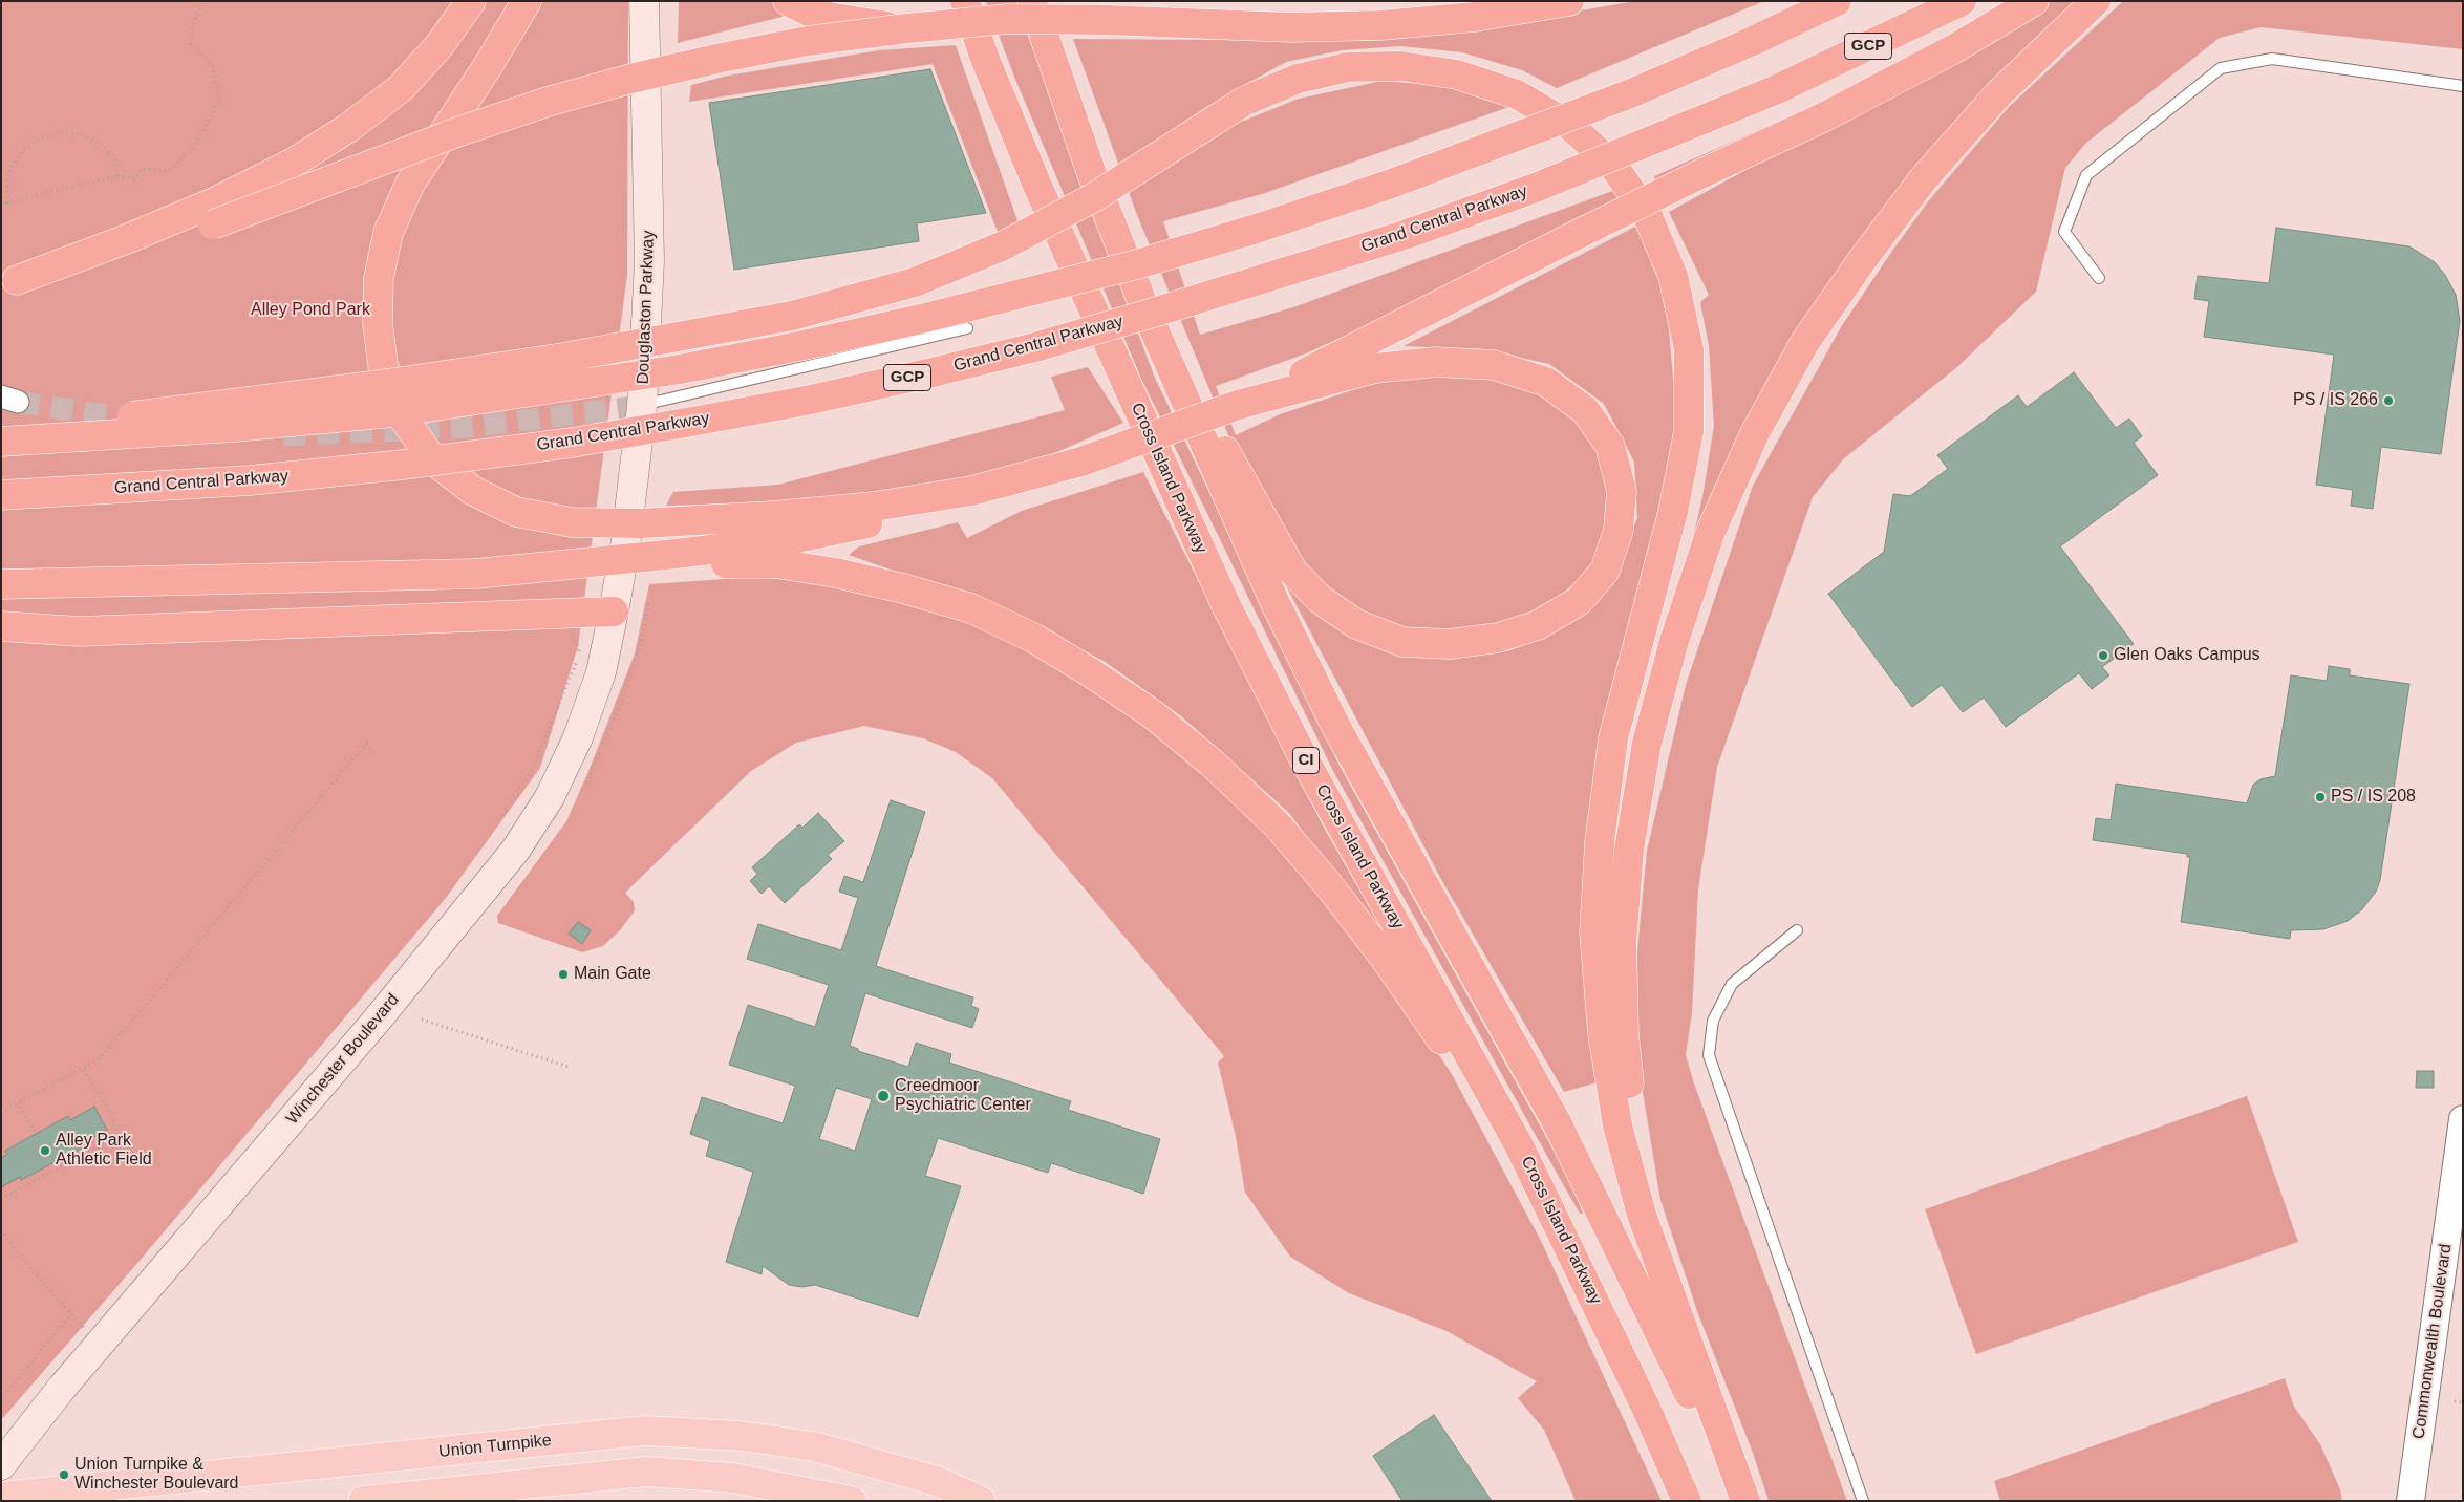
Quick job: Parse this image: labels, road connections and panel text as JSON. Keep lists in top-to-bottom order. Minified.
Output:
{"streets":{"highway":["GCP","Grand Central Parkway","Cross Island Parkway","CI"],"main road":["Douglaston Parkway","Winchester Boulevard","Union Turnpike"],"street":["Commonwealth Boulevard"]},"crossings":[["Douglaston Parkway","Winchester Boulevard"]],"parks":["Alley Pond Park"],"places":["PS / IS 266","Glen Oaks Campus","PS / IS 208","Main Gate","Creedmoor Psychiatric Center","Alley Park Athletic Field","Union Turnpike & Winchester Boulevard"]}
